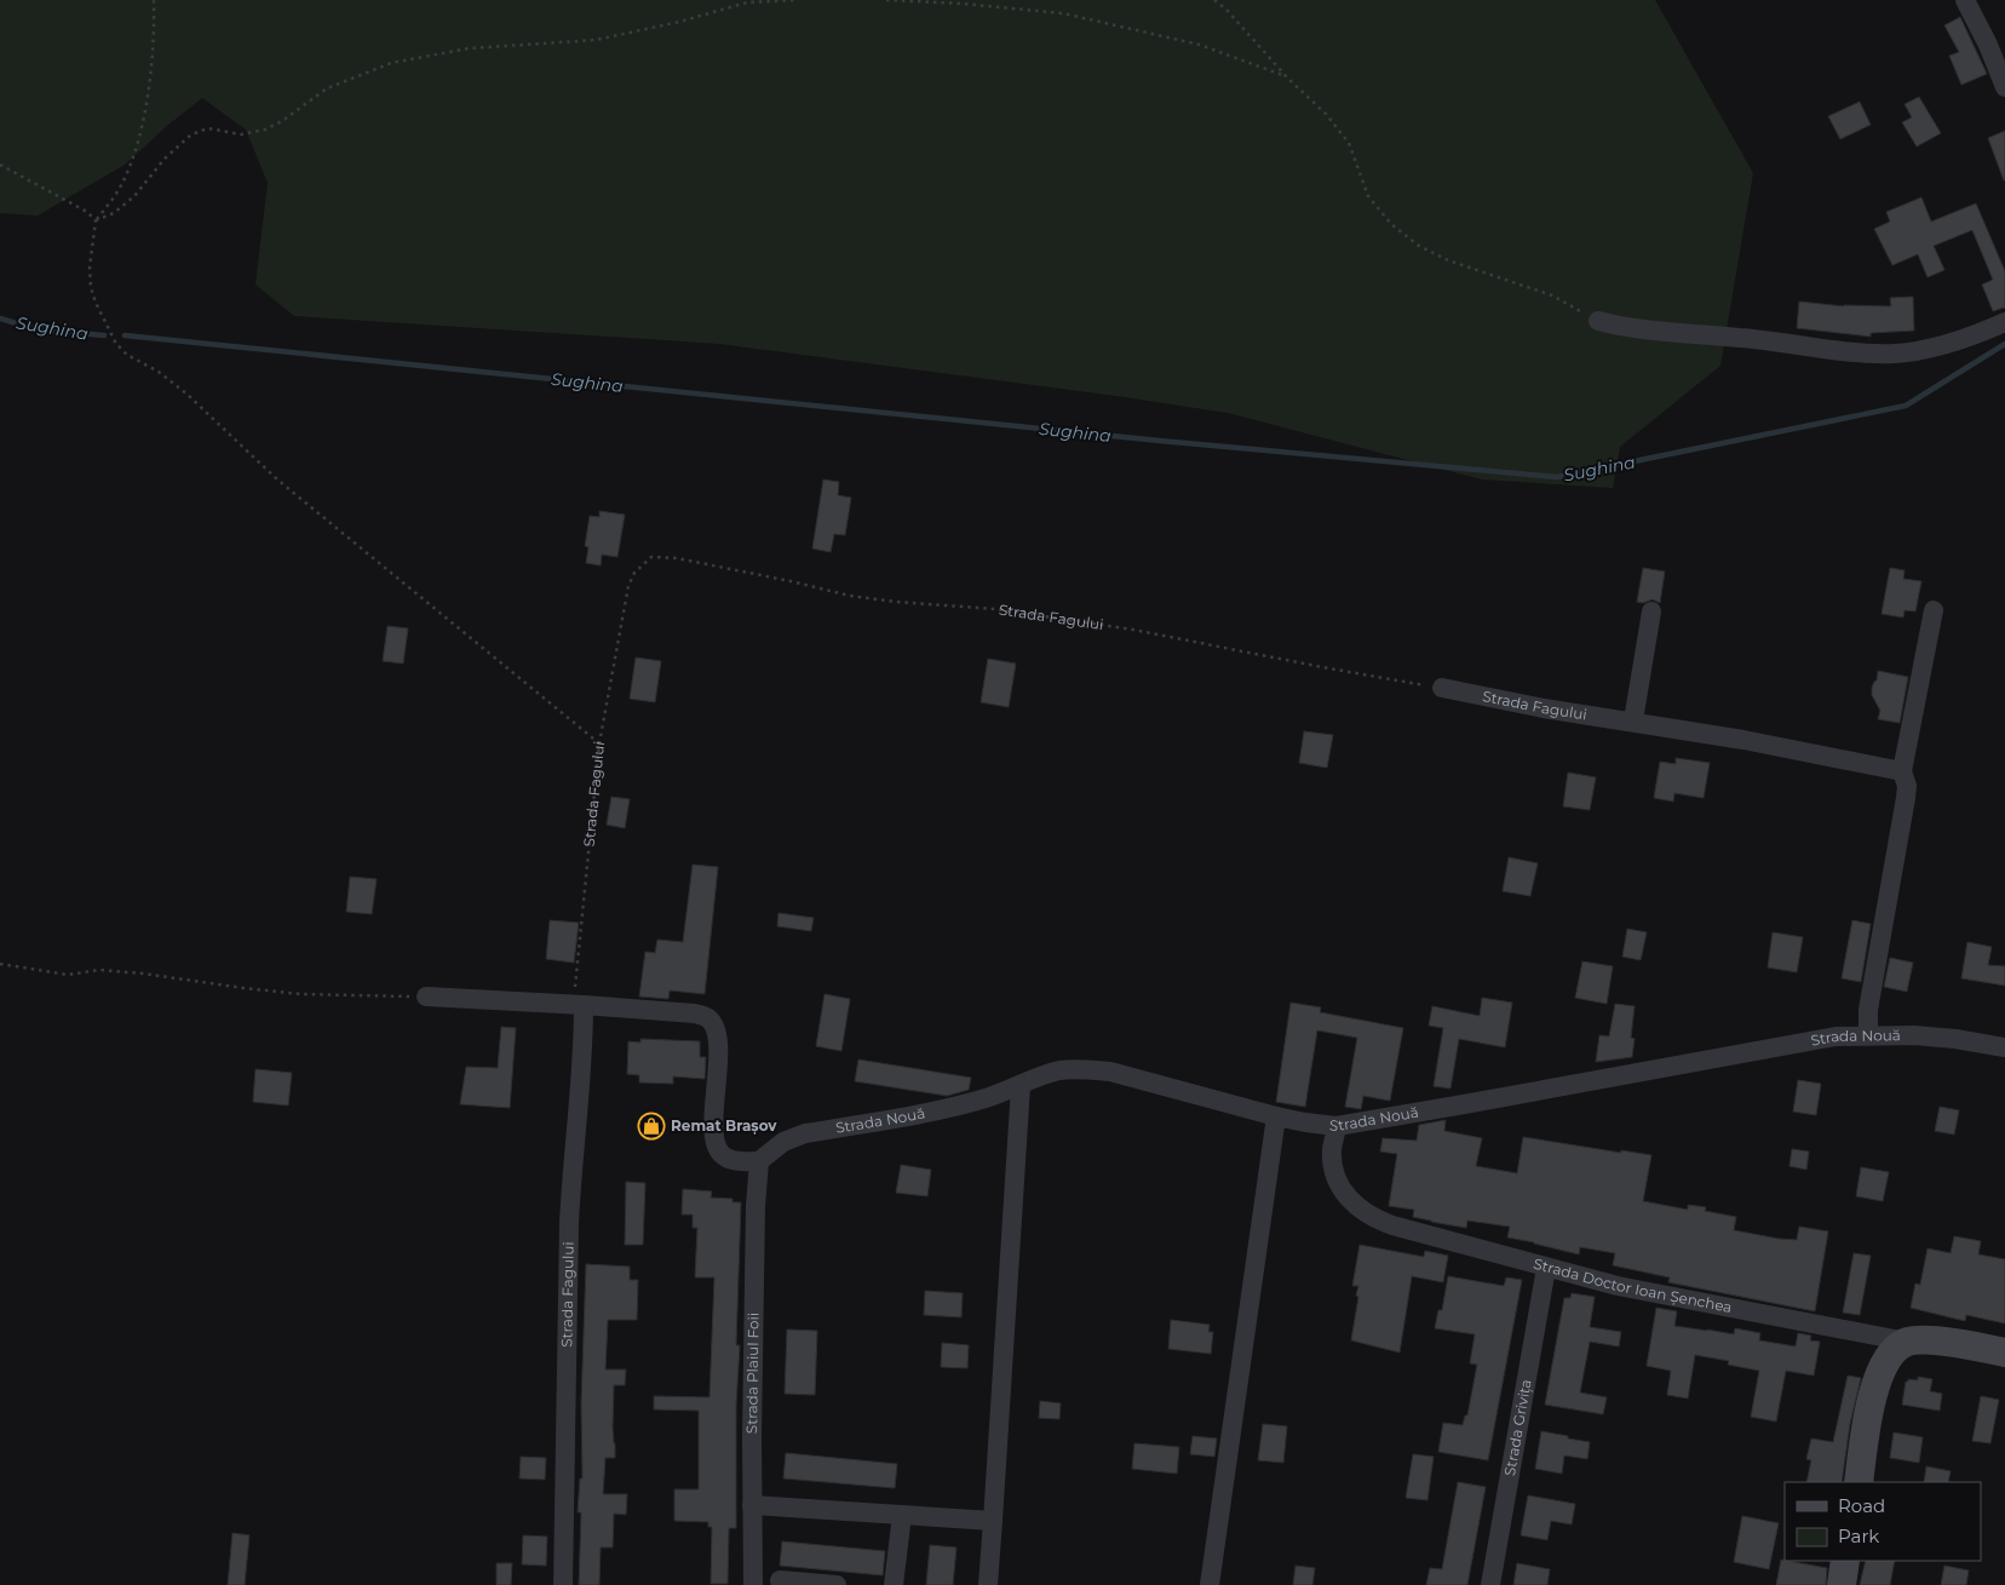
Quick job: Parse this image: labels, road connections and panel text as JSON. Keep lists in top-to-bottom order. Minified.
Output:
{"streets":{"main road":["Strada Doctor Ioan Șenchea"],"street":["Strada Fagului","Strada Nouă","Strada Plaiul Foii","Strada Grivița"]},"crossings":[["Strada Nouă","Strada Doctor Ioan Șenchea"],["Strada Nouă","Strada Plaiul Foii"],["Strada Doctor Ioan Șenchea","Strada Grivița"]],"water":["Sughina"],"places":{"shop":["Remat Brașov"]},"legend":["Road","Park"]}
